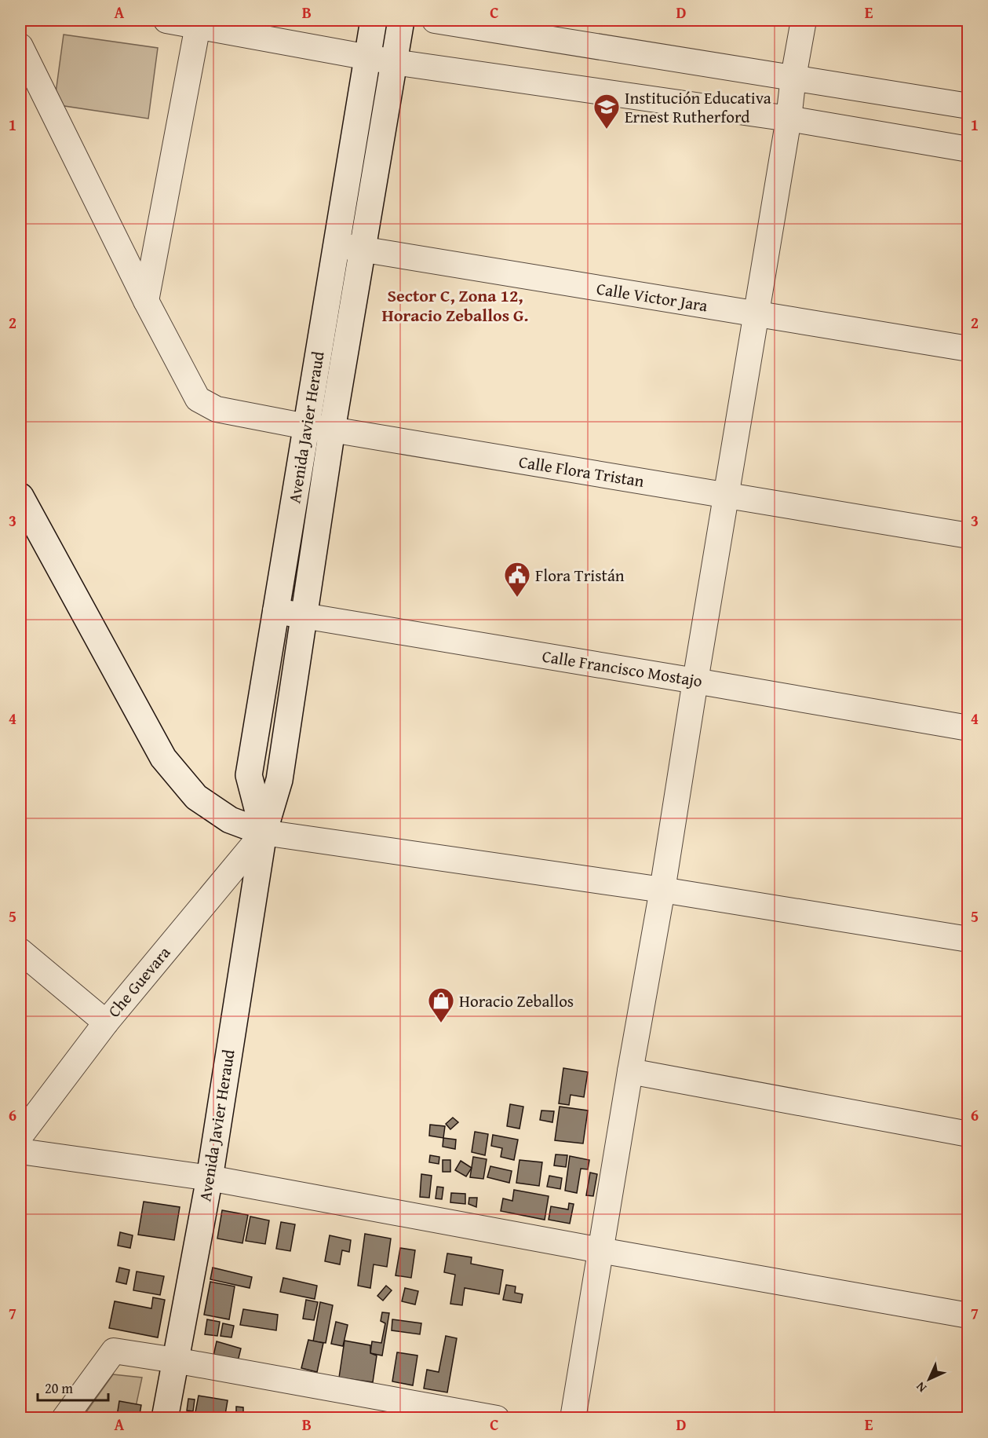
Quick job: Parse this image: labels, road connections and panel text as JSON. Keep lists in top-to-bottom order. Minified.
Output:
{"streets":{"street":["Calle Victor Jara","Avenida Javier Heraud","Calle Flora Tristan","Calle Francisco Mostajo","Che Guevara"]},"crossings":[["Calle Victor Jara","Avenida Javier Heraud"],["Avenida Javier Heraud","Calle Flora Tristan"],["Avenida Javier Heraud","Calle Francisco Mostajo"],["Avenida Javier Heraud","Che Guevara"]],"districts":["Sector C, Zona 12, Horacio Zeballos G."],"places":{"school or university":["Institución Educativa Ernest Rutherford"],"public building":["Flora Tristán"],"shop":["Horacio Zeballos"]},"scale_bar":"20 m","north":"bottom left","grid":{"columns":["A","B","C","D","E"],"rows":["1","2","3","4","5","6","7"]}}
